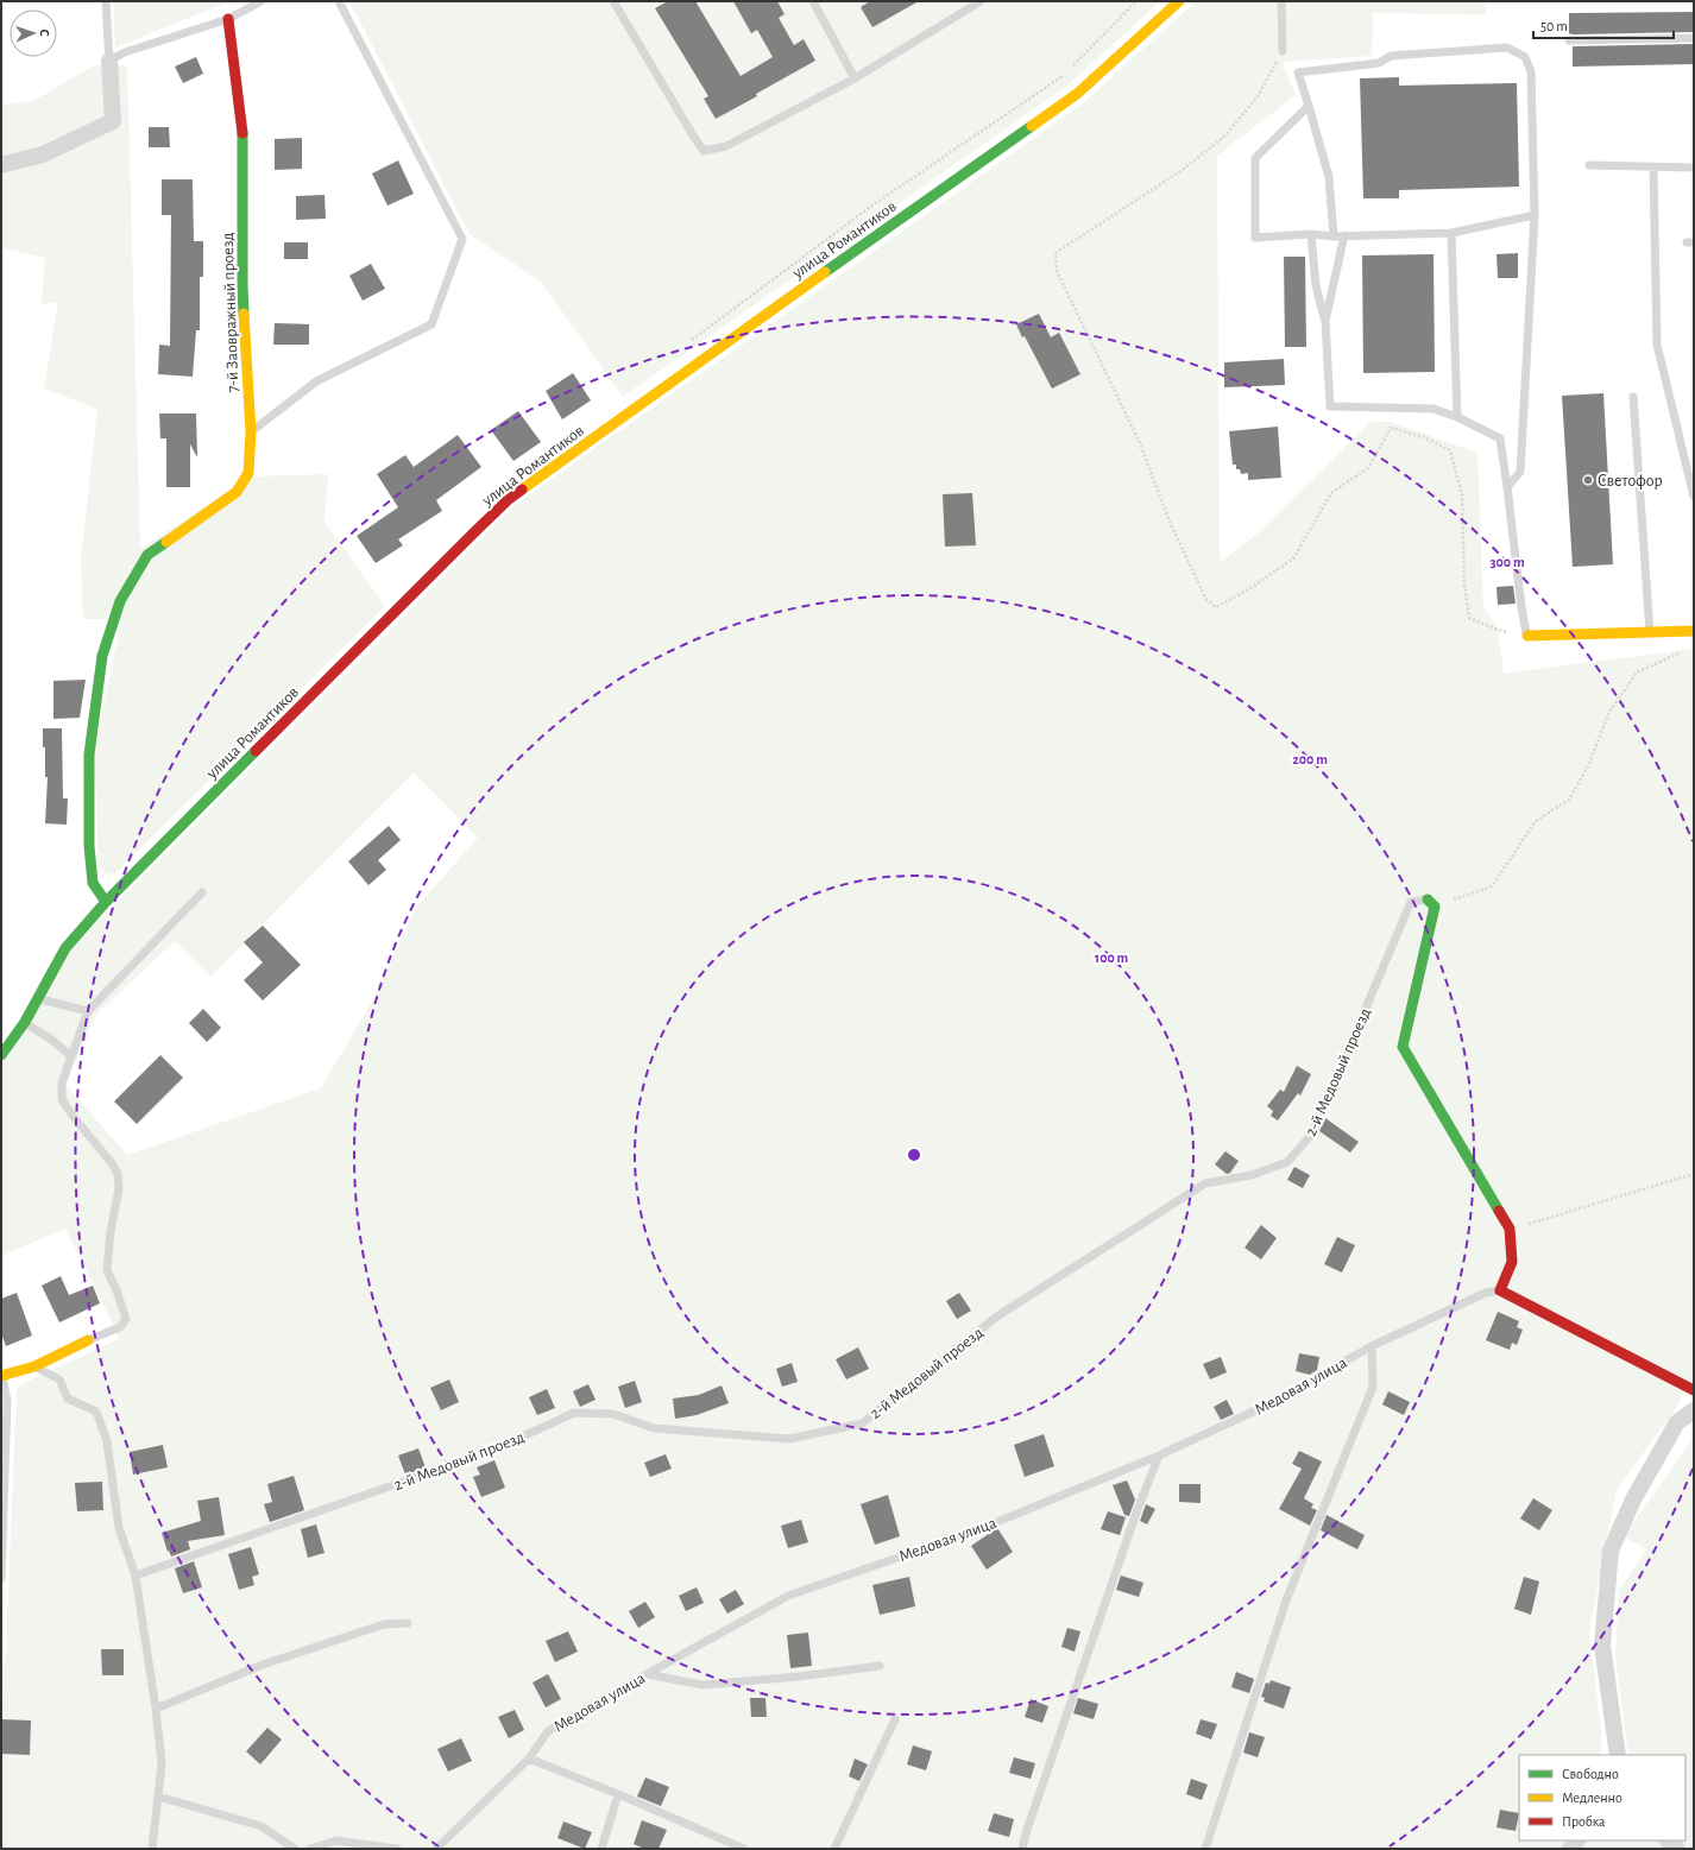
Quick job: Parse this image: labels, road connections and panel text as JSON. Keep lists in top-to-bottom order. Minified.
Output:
{"streets":{"street":["улица Романтиков","7-й Заовражный проезд"],"lane":["2-й Медовый проезд","Медовая улица"]},"crossings":[["улица Романтиков","7-й Заовражный проезд"]],"places":["Светофор"],"legend":["Свободно","Медленно","Пробка"],"scale_bar":"50 m","north":"right","rings":["300 m","200 m","100 m"]}
